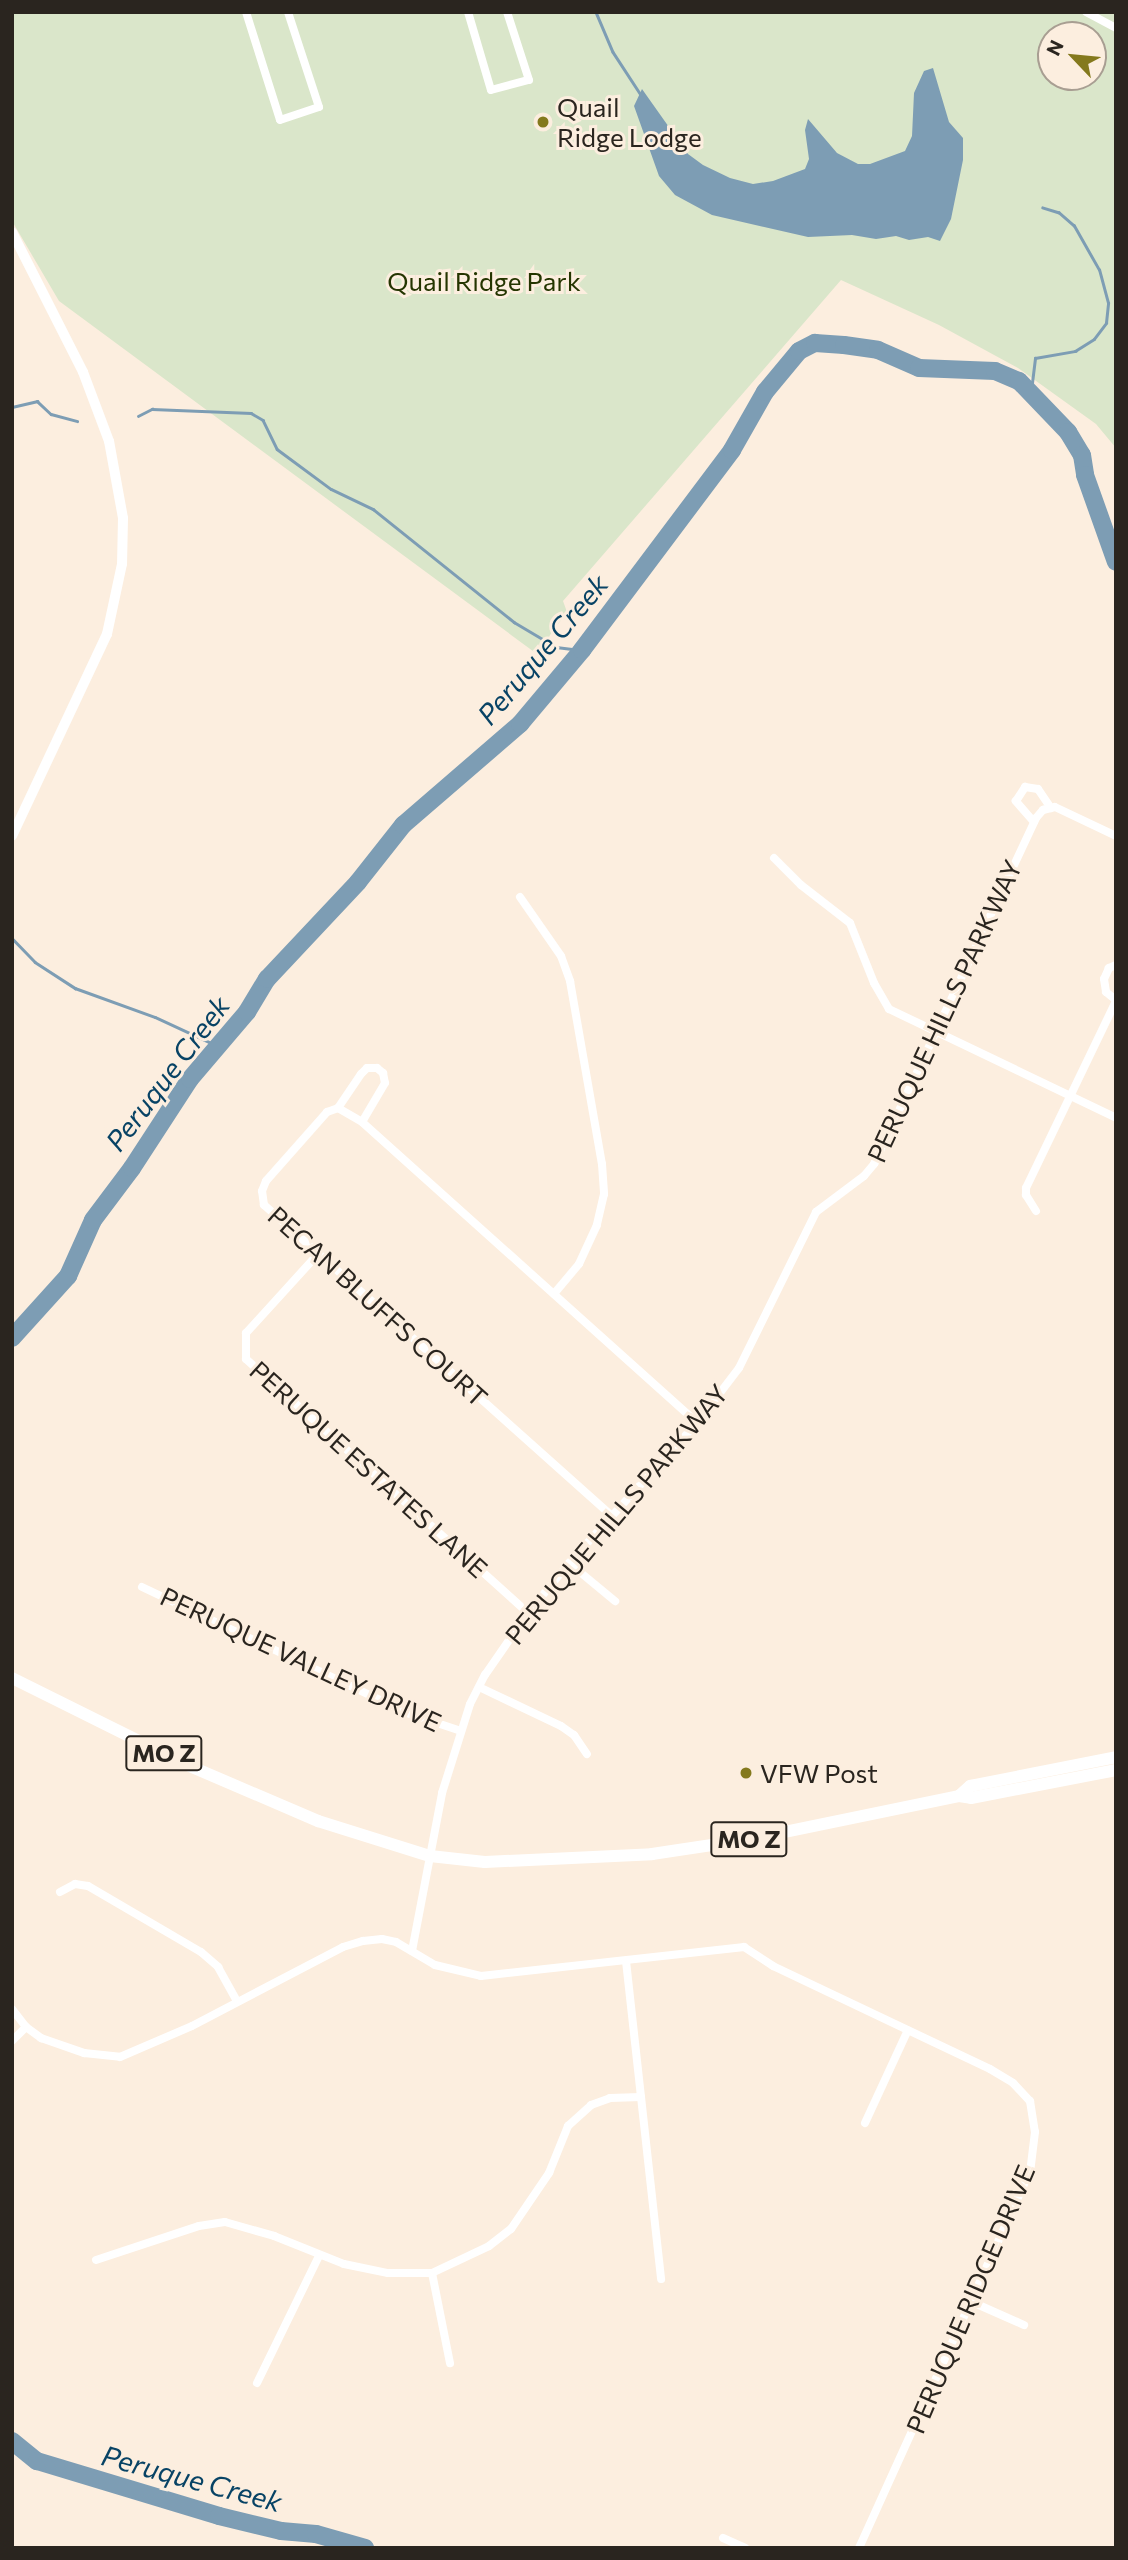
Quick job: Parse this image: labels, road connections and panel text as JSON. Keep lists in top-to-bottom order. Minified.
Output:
{"streets":{"main road":["MO Z"],"street":["PERUQUE HILLS PARKWAY","PECAN BLUFFS COURT","PERUQUE ESTATES LANE","PERUQUE VALLEY DRIVE","PERUQUE RIDGE DRIVE"]},"crossings":[["PERUQUE HILLS PARKWAY","PECAN BLUFFS COURT"],["PERUQUE HILLS PARKWAY","PERUQUE ESTATES LANE"],["PERUQUE HILLS PARKWAY","PERUQUE VALLEY DRIVE"],["PERUQUE HILLS PARKWAY","MO Z"],["PERUQUE HILLS PARKWAY","PERUQUE RIDGE DRIVE"],["PECAN BLUFFS COURT","PERUQUE ESTATES LANE"]],"water":["Peruque Creek"],"parks":["Quail Ridge Park"],"places":["Quail Ridge Lodge","VFW Post"],"north":"top left"}
